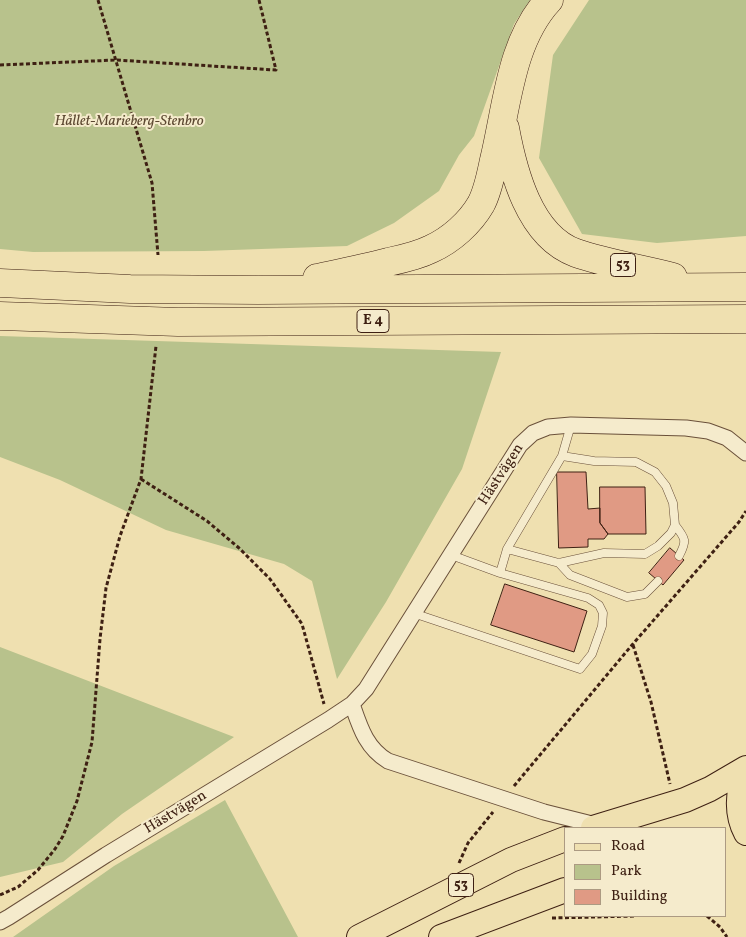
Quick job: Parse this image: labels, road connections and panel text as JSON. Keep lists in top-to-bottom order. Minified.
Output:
{"streets":{"highway":["53","E 4"],"street":["Hästvägen"]},"crossings":[["53","E 4"]],"parks":["Hållet-Marieberg-Stenbro"],"legend":["Road","Park","Building"]}
